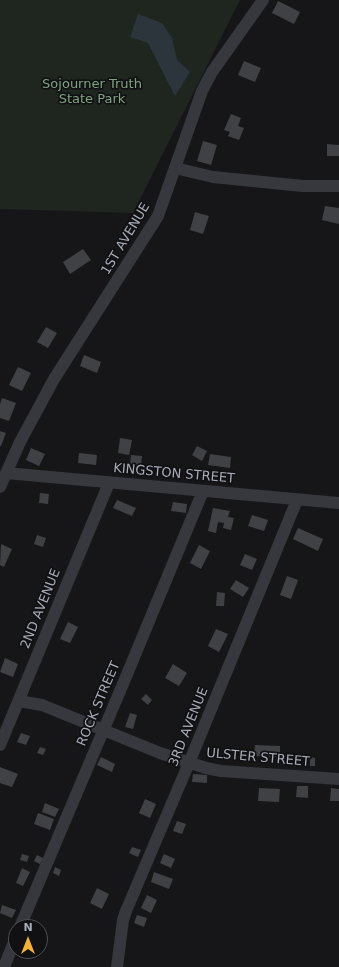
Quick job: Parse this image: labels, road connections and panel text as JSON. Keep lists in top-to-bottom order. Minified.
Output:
{"streets":{"street":["1ST AVENUE","KINGSTON STREET","2ND AVENUE","ROCK STREET","3RD AVENUE","ULSTER STREET"]},"crossings":[["1ST AVENUE","KINGSTON STREET"],["KINGSTON STREET","2ND AVENUE"],["KINGSTON STREET","ROCK STREET"],["KINGSTON STREET","3RD AVENUE"],["2ND AVENUE","ULSTER STREET"],["ROCK STREET","ULSTER STREET"],["3RD AVENUE","ULSTER STREET"]],"parks":["Sojourner Truth State Park"],"north":"top"}
